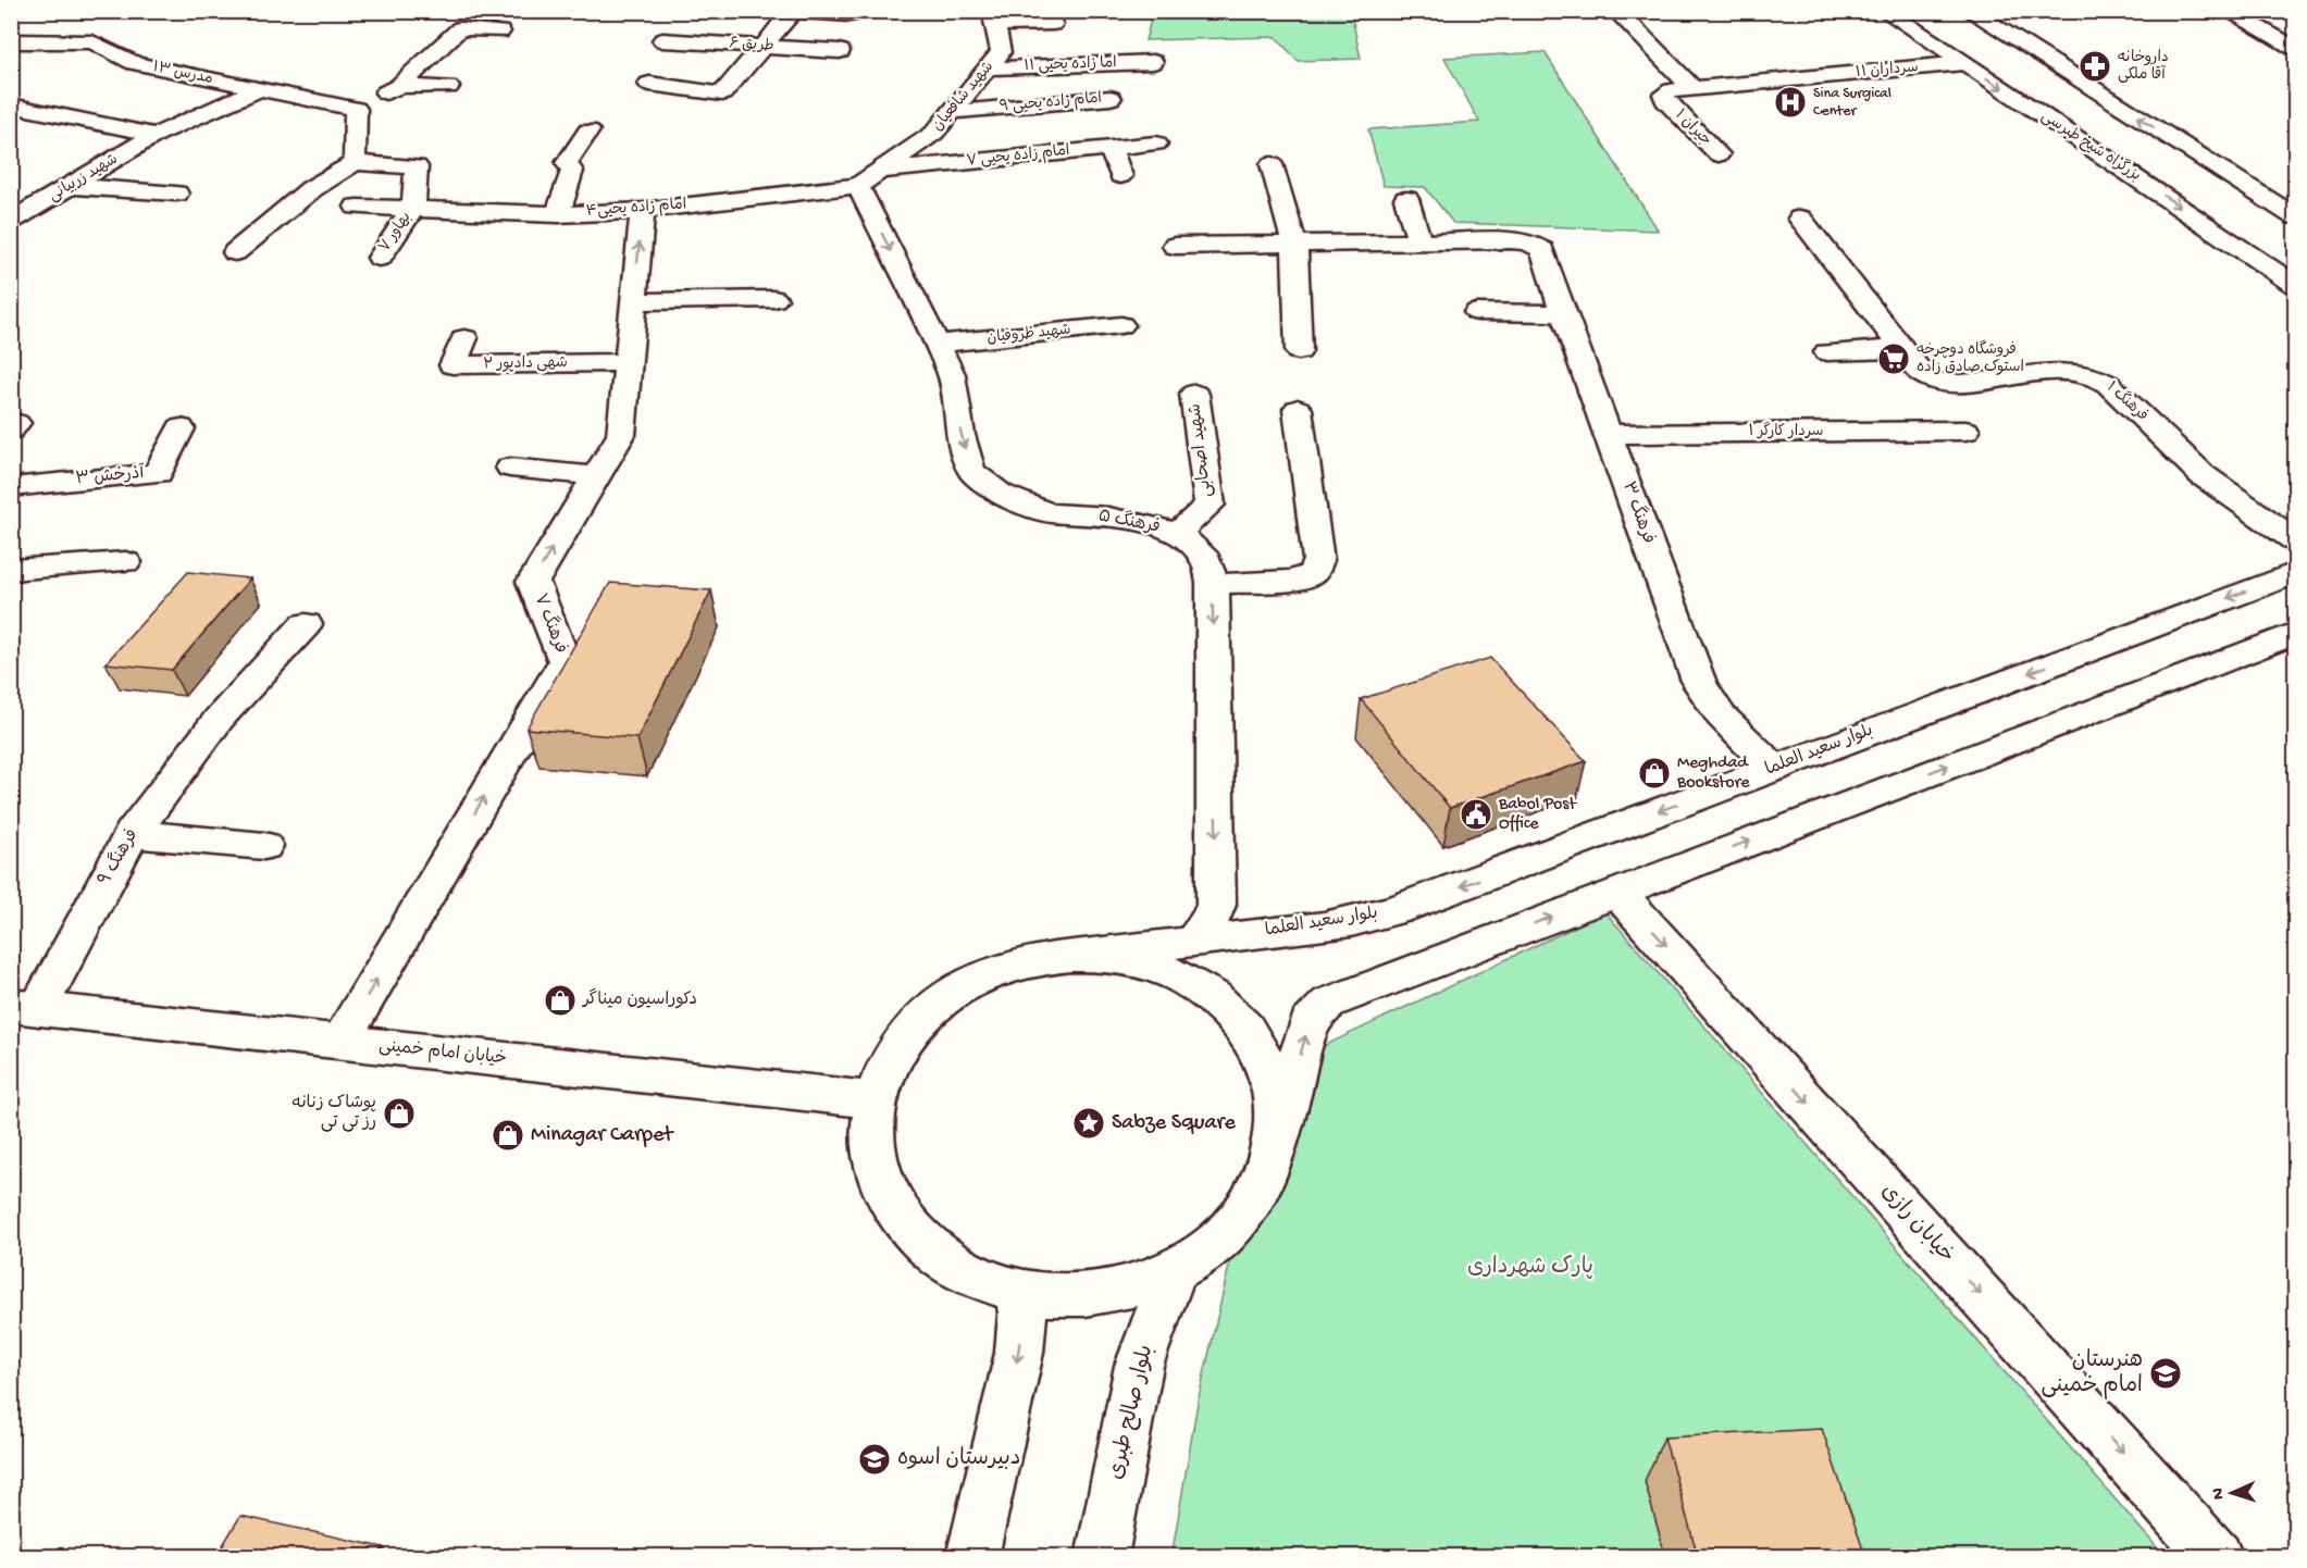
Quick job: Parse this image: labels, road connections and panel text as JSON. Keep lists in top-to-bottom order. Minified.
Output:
{"streets":{"main road":["طریق ۶","اما زاده یحیی ۱۱","سرداران ۱۱","مدرس ۱۳","شهید شافعیان","امام زاده یحیی ۹","جیران ۱","بزرگراه شیخ طبرسی","امام زاده یحیی ۷","شهید زربیانی","امام زاده یحیی۴","بهاور ۷","شهید ظروفیان","شهی دادپور ۲","فرهنگ ۱","سردار کارگر ۱","شهید اصحابی","آذرخش ۳","فرهنگ ۳","فرهنگ ۵","فرهنگ ۷","بلوار سعید العلما","فرهنگ ۹","خیابان امام خمینی","خیابان رازی","بلوار صالح طبری"]},"crossings":[["اما زاده یحیی ۱۱","شهید شافعیان"],["سرداران ۱۱","جیران ۱"],["سرداران ۱۱","بزرگراه شیخ طبرسی"],["مدرس ۱۳","شهید زربیانی"],["شهید شافعیان","امام زاده یحیی ۹"],["شهید شافعیان","امام زاده یحیی ۷"],["شهید شافعیان","امام زاده یحیی۴"],["شهید شافعیان","فرهنگ ۵"],["امام زاده یحیی ۷","امام زاده یحیی۴"],["امام زاده یحیی ۷","فرهنگ ۵"],["امام زاده یحیی۴","بهاور ۷"],["امام زاده یحیی۴","فرهنگ ۵"],["امام زاده یحیی۴","فرهنگ ۷"],["شهید ظروفیان","فرهنگ ۵"],["شهی دادپور ۲","فرهنگ ۷"],["سردار کارگر ۱","فرهنگ ۳"],["شهید اصحابی","فرهنگ ۵"],["فرهنگ ۳","بلوار سعید العلما"],["فرهنگ ۵","بلوار سعید العلما"],["فرهنگ ۷","خیابان امام خمینی"],["فرهنگ ۹","خیابان امام خمینی"]],"one_way":["فرهنگ ۵","فرهنگ ۷","خیابان رازی"],"parks":["پارک شهرداری"],"places":{"pharmacy":["داروخانه آقا ملکی"],"hospital":["Sina Surgical Center"],"supermarket":["فروشگاه دوچرخه استوک صادق زاده"],"shop":["Meghdad Bookstore","دکوراسیون میناگر","پوشاک زنانه رز تی تی","Minagar Carpet"],"public building":["Babol Post Office"],"place":["Sabze Square"],"school or university":["هنرستان امام خمینی","دبیرستان اسوه"]},"north":"left"}
